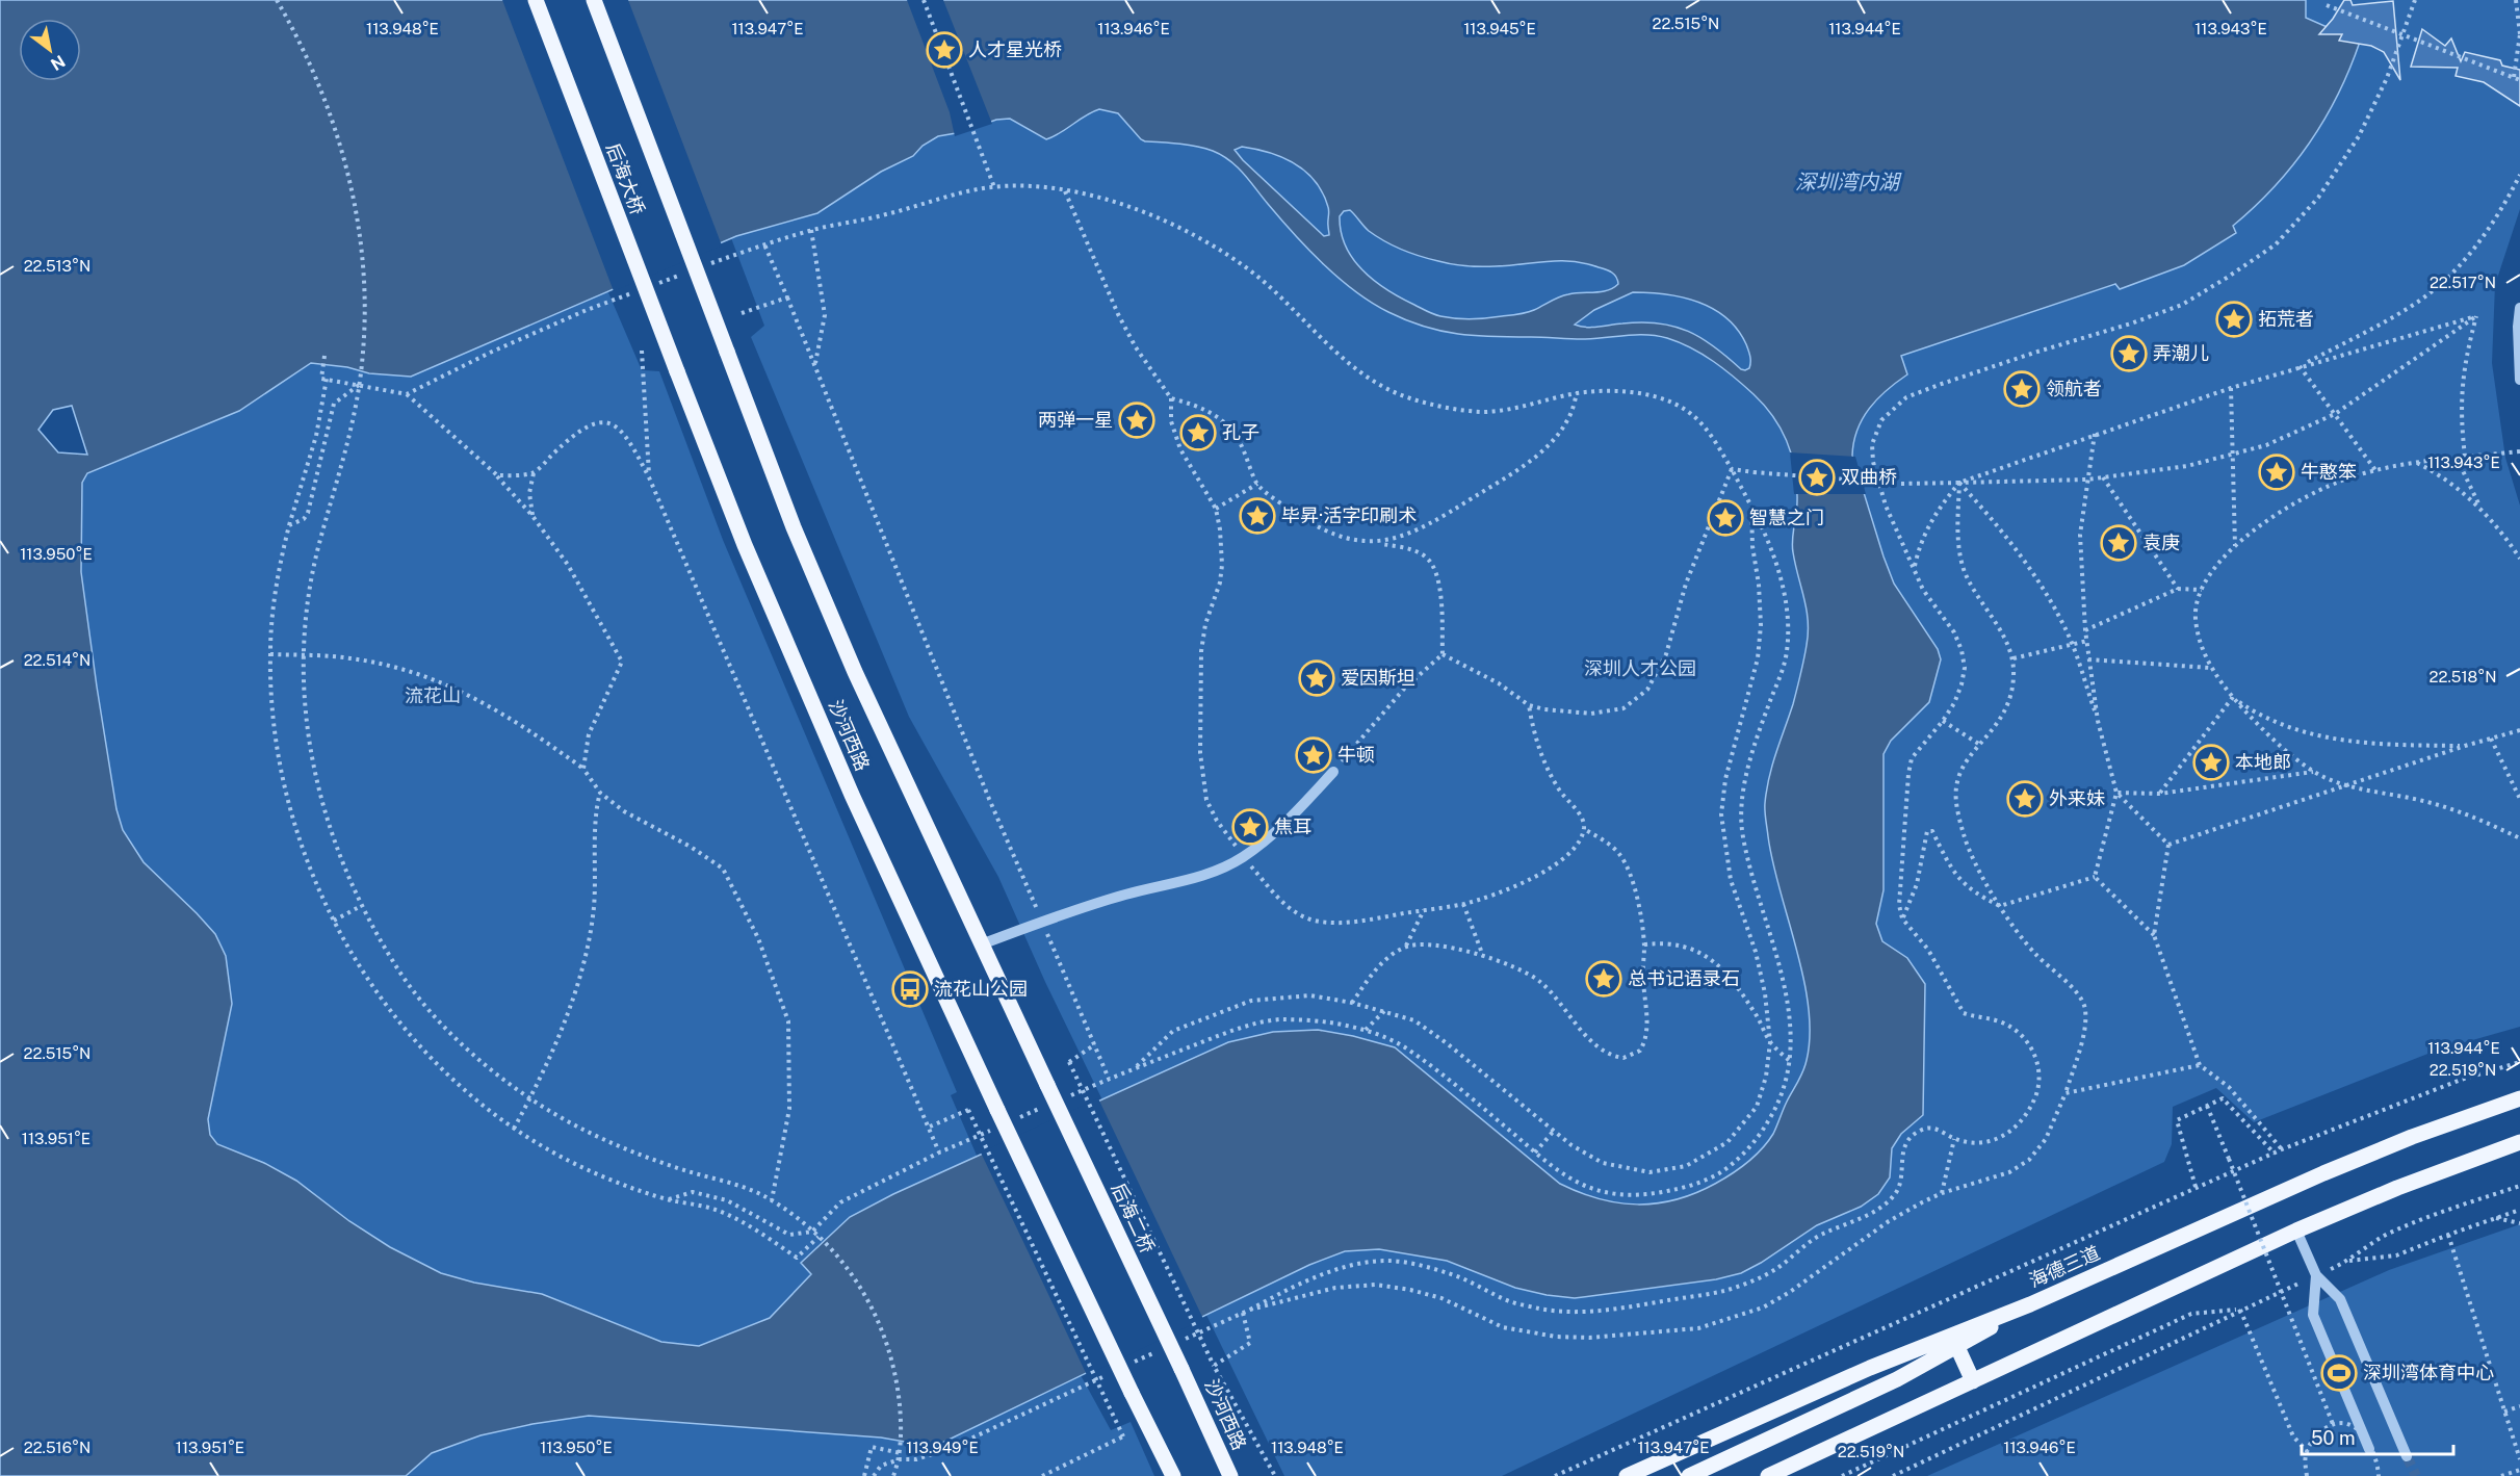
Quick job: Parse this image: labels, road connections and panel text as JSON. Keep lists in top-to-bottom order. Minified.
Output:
{"streets":{"main road":["后海大桥","沙河西路","后海二桥","海德三道"]},"crossings":[["后海大桥","沙河西路"],["沙河西路","后海二桥"]],"water":["深圳湾内湖"],"parks":["深圳人才公园","流花山"],"places":{"place":["人才星光桥","拓荒者","弄潮儿","领航者","两弹一星","孔子","牛憨笨","双曲桥","毕昇·活字印刷术","智慧之门","袁庚","爱因斯坦","牛顿","本地郎","外来妹","焦耳","总书记语录石"],"bus stop":["流花山公园"],"sports":["深圳湾体育中心"]},"scale_bar":"50 m","north":"bottom right","coordinates":["22.515°N","113.945°E","113.948°E","113.947°E","113.946°E","113.944°E","113.943°E","22.513°N","22.517°N","113.950°E","22.514°N","22.518°N","22.519°N","113.951°E","113.949°E","22.516°N"]}
